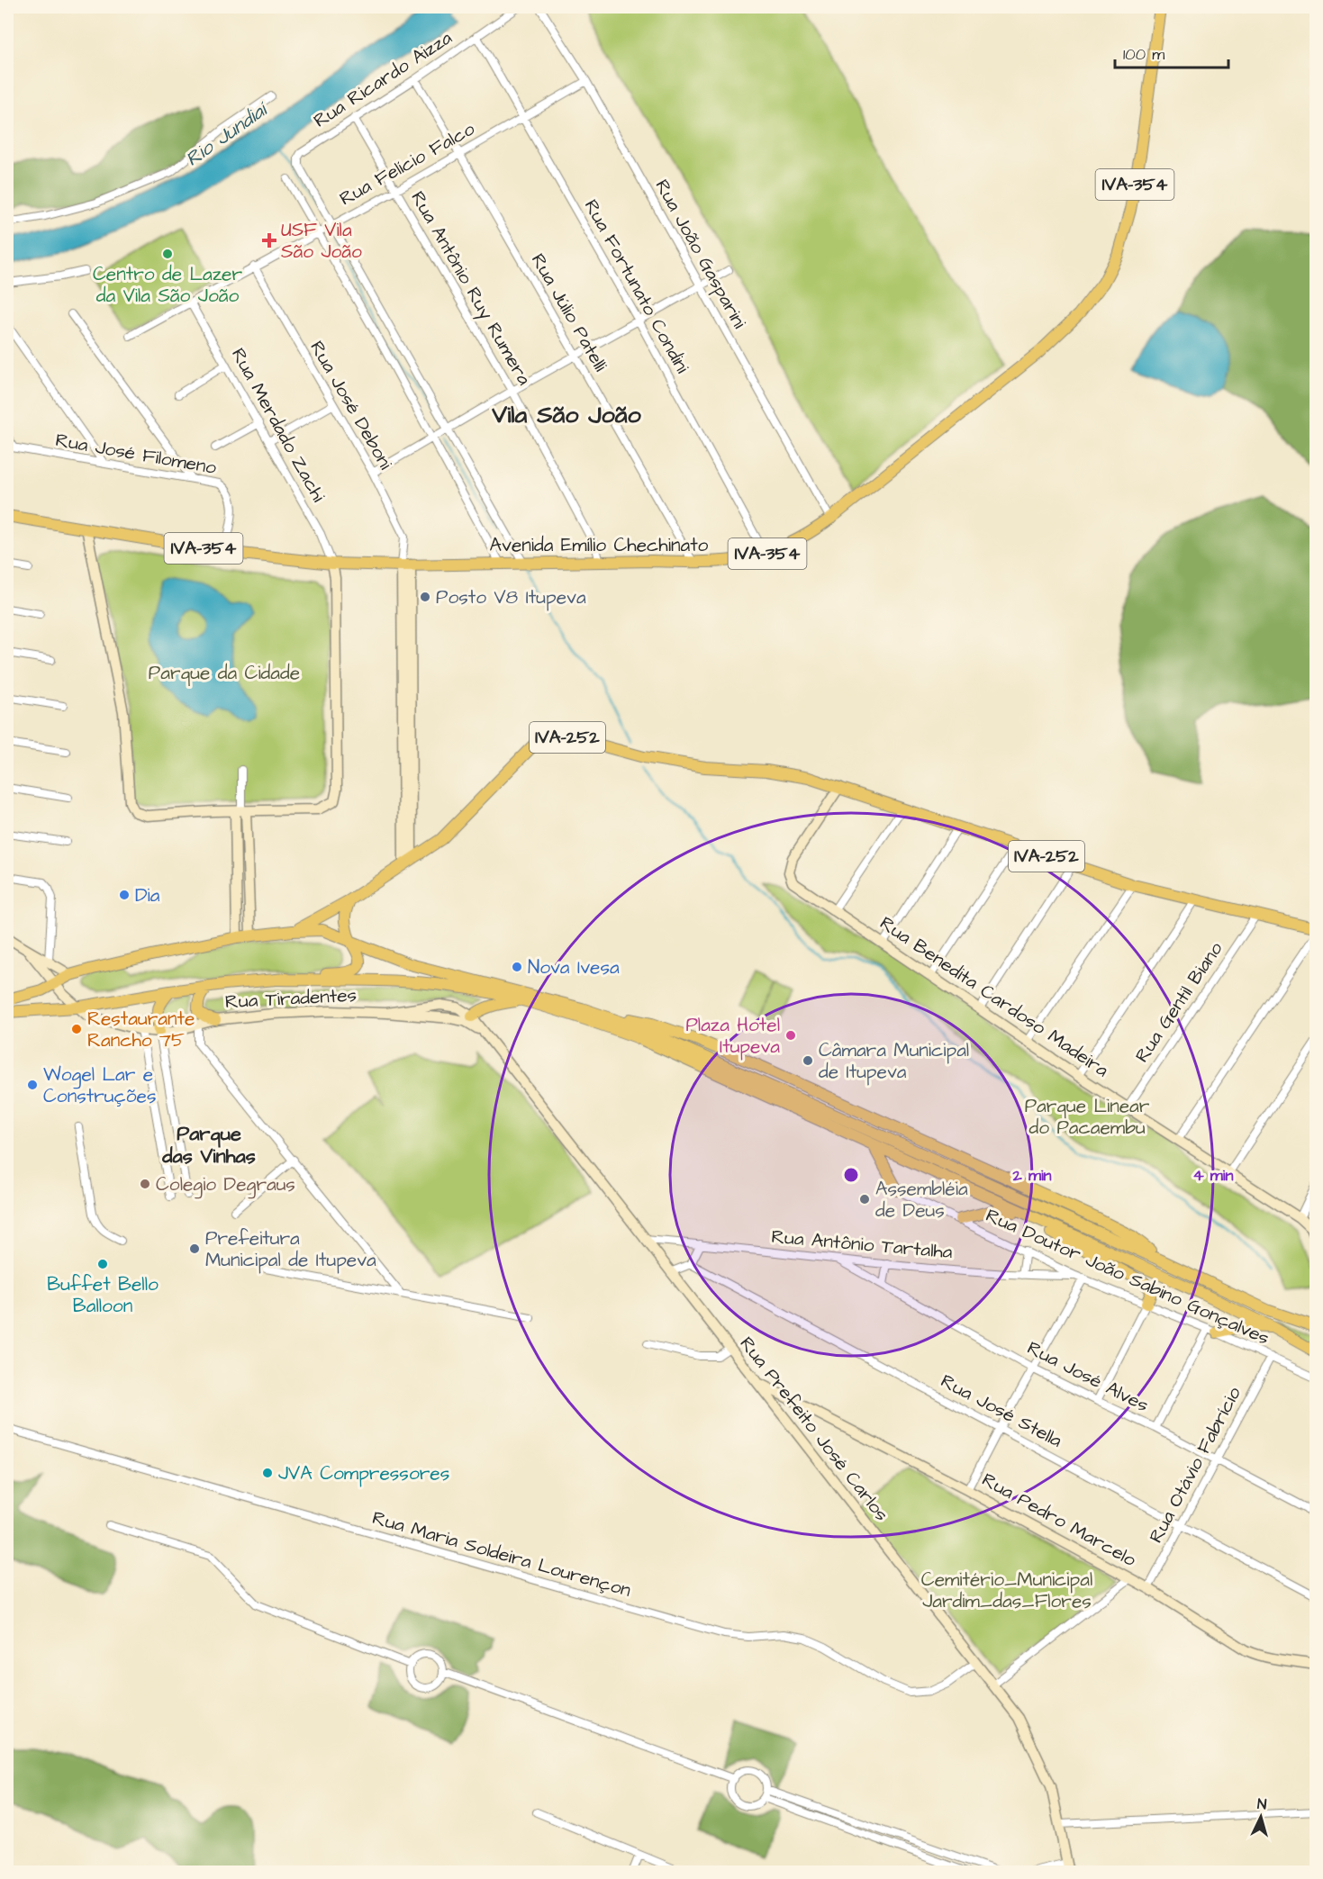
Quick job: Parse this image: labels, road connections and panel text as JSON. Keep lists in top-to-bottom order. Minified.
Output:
{"streets":{"main road":["IVA-354","Avenida Emílio Chechinato","IVA-252"],"street":["Rua Ricardo Aizza","Rua Felício Falco","Rua João Gasparini","Rua Fortunato Condini","Rua Antônio Ruy Rumera","Rua Júlio Patelli","Rua José Deboni","Rua Merdado Zachi","Rua José Filomeno","Rua Benedita Cardoso Madeira","Rua Tiradentes","Rua Gentil Biano","Rua Antônio Tartalha","Rua Doutor João Sabino Gonçalves","Rua José Alves","Rua José Stella","Rua Prefeito José Carlos","Rua Otávio Fabrício","Rua Pedro Marcelo","Rua Maria Soldeira Lourençon"]},"crossings":[["Rua Ricardo Aizza","Rua Felício Falco"],["Rua Ricardo Aizza","Rua Fortunato Condini"],["Rua Ricardo Aizza","Rua Antônio Ruy Rumera"],["Rua Ricardo Aizza","Rua Júlio Patelli"],["Rua Felício Falco","Rua João Gasparini"],["Rua Felício Falco","Rua Fortunato Condini"],["Rua Felício Falco","Rua Antônio Ruy Rumera"],["Rua Felício Falco","Rua Júlio Patelli"],["Rua Felício Falco","Rua José Deboni"],["Rua Felício Falco","Rua Merdado Zachi"],["Rua João Gasparini","Avenida Emílio Chechinato"],["Rua Fortunato Condini","Avenida Emílio Chechinato"],["Rua Antônio Ruy Rumera","Avenida Emílio Chechinato"],["Rua Júlio Patelli","Avenida Emílio Chechinato"],["Rua José Deboni","Avenida Emílio Chechinato"],["Rua Merdado Zachi","Avenida Emílio Chechinato"],["Rua José Filomeno","Avenida Emílio Chechinato"],["IVA-252","Rua Benedita Cardoso Madeira"],["IVA-252","Rua Gentil Biano"],["Rua Benedita Cardoso Madeira","Rua Gentil Biano"],["Rua Tiradentes","Rua Prefeito José Carlos"],["Rua Antônio Tartalha","Rua Doutor João Sabino Gonçalves"],["Rua Antônio Tartalha","Rua José Alves"],["Rua Antônio Tartalha","Rua Prefeito José Carlos"],["Rua Doutor João Sabino Gonçalves","Rua Otávio Fabrício"],["Rua José Alves","Rua Otávio Fabrício"],["Rua José Stella","Rua Otávio Fabrício"],["Rua Prefeito José Carlos","Rua Pedro Marcelo"],["Rua Prefeito José Carlos","Rua Maria Soldeira Lourençon"],["Rua Otávio Fabrício","Rua Pedro Marcelo"]],"districts":["Vila São João","Parque das Vinhas"],"water":["Rio Jundiaí"],"parks":["Parque da Cidade","Parque Linear do Pacaembu","Cemitério_Municipal Jardim_das_Flores"],"places":{"health":["USF Vila São João"],"other":["Centro de Lazer da Vila São João","Posto V8 Itupeva","Dia","Nova Ivesa","Restaurante Rancho 75","Plaza Hotel Itupeva","Câmara Municipal de Itupeva","Wogel Lar e Construções","Colegio Degraus","Assembléia de Deus","Prefeitura Municipal de Itupeva","Buffet Bello Balloon","JVA Compressores"]},"scale_bar":"100 m","north":"top","rings":["2 min","4 min"]}
